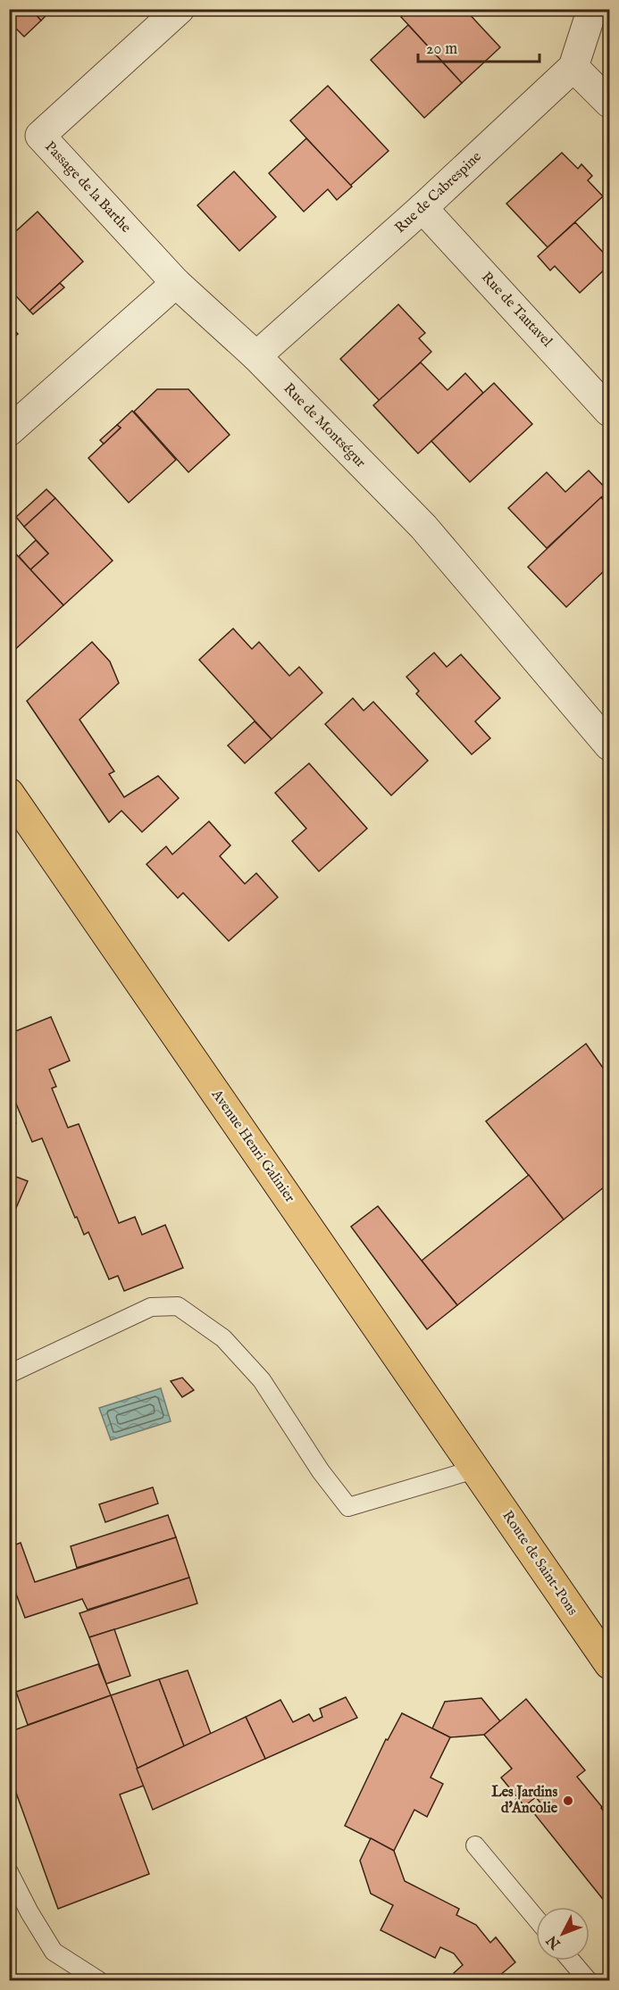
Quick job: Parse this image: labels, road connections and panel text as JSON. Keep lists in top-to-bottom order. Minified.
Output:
{"streets":{"main road":["Avenue Henri Galinier","Route de Saint-Pons"],"street":["Passage de la Barthe","Rue de Cabrespine","Rue de Tautavel","Rue de Montségur"]},"crossings":[["Passage de la Barthe","Rue de Montségur"],["Rue de Cabrespine","Rue de Tautavel"],["Rue de Cabrespine","Rue de Montségur"],["Avenue Henri Galinier","Route de Saint-Pons"]],"places":["Les Jardins d'Ancolie"],"scale_bar":"20 m","north":"bottom left"}
